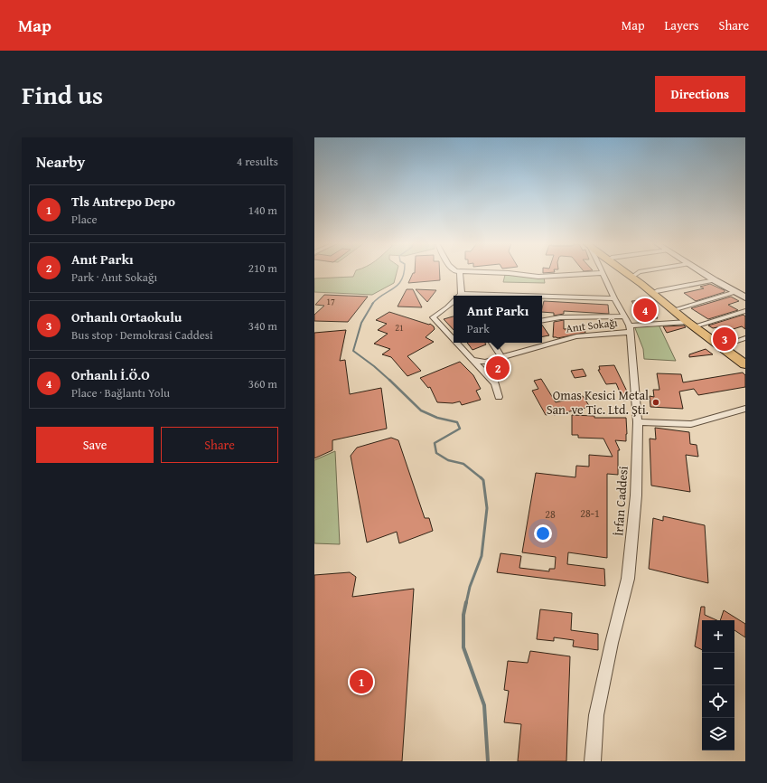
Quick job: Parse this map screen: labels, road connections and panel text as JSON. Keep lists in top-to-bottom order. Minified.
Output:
{"streets":{"street":["Anıt Sokağı","İrfan Caddesi"]},"crossings":[["Anıt Sokağı","İrfan Caddesi"]],"places":["Omas Kesici Metal San. ve Tic. Ltd. Şti."],"house_numbers":["17","21","28-1","28"],"page":{"header":"Map","nav":["Map","Layers","Share"],"title":"Find us","buttons":["Directions",["Save","Share"]],"heading":["Nearby","4 results"],"list":[{"mark":"1","name":"Tls Antrepo Depo","note":"Place","value":"140 m"},{"mark":"2","name":"Anıt Parkı","note":"Park · Anıt Sokağı","value":"210 m"},{"mark":"3","name":"Orhanlı Ortaokulu","note":"Bus stop · Demokrasi Caddesi","value":"340 m"},{"mark":"4","name":"Orhanlı İ.Ö.O","note":"Place · Bağlantı Yolu","value":"360 m"}],"popup":["Anıt Parkı","Park"],"pins":["4","3","2","1"],"map_buttons":["+","−"]}}
